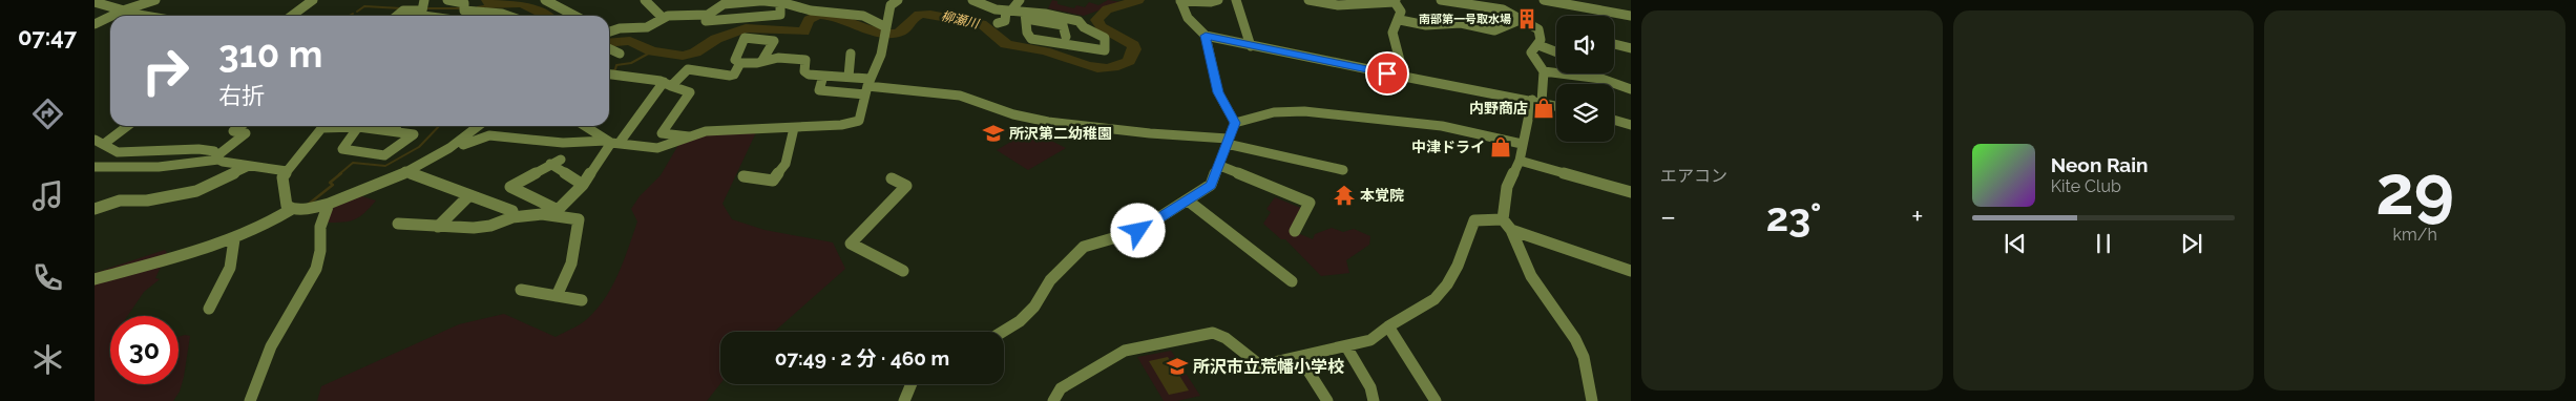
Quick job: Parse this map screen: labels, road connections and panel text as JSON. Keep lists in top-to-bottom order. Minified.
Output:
{"water":["柳瀬川"],"places":{"building":["南部第一号取水場"],"shop":["内野商店","中津ドライ"],"school or university":["所沢第二幼稚園","所沢市立荒幡小学校"],"temple":["本覚院"]},"page":{"tabs":"07:47","tile":["エアコン",["29","km/h"]],"turn":["310 m","右折"],"song":["Neon Rain","Kite Club"],"heat":["−","23°","+"],"limit":"30","trip":"07:49 · 2 分 · 460 m"}}
